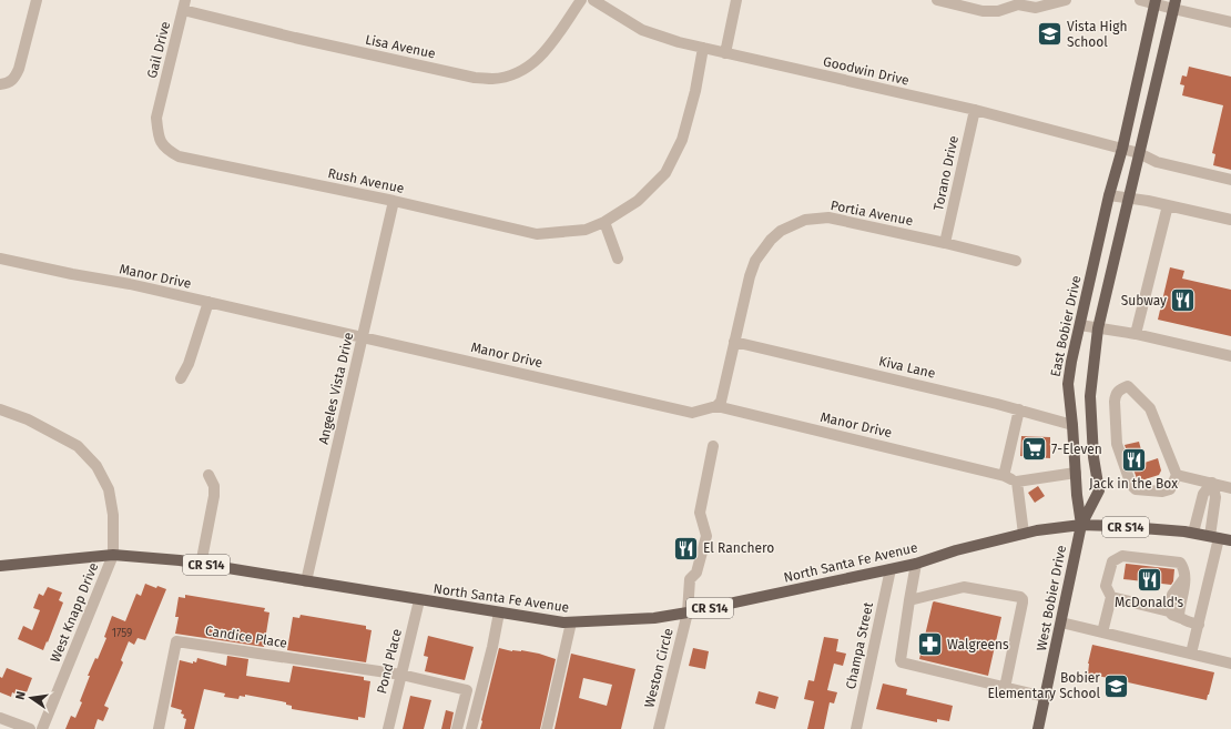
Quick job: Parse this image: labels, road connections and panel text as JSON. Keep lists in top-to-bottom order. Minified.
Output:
{"streets":{"main road":["East Bobier Drive","CR S14","North Santa Fe Avenue","West Bobier Drive"],"street":["Lisa Avenue","Gail Drive","Goodwin Drive","Torano Drive","Rush Avenue","Portia Avenue","Manor Drive","Kiva Lane","Angeles Vista Drive","West Knapp Drive","Candice Place","Champa Street","Pond Place","Weston Circle"]},"crossings":[["Lisa Avenue","Gail Drive"],["Gail Drive","Rush Avenue"],["Goodwin Drive","Torano Drive"],["Goodwin Drive","Rush Avenue"],["Goodwin Drive","East Bobier Drive"],["Torano Drive","Portia Avenue"],["Rush Avenue","Angeles Vista Drive"],["Portia Avenue","Manor Drive"],["Portia Avenue","Kiva Lane"],["Manor Drive","Angeles Vista Drive"],["East Bobier Drive","Kiva Lane"],["East Bobier Drive","North Santa Fe Avenue"],["East Bobier Drive","West Bobier Drive"],["Angeles Vista Drive","North Santa Fe Avenue"],["North Santa Fe Avenue","West Bobier Drive"],["North Santa Fe Avenue","West Knapp Drive"],["North Santa Fe Avenue","Champa Street"],["North Santa Fe Avenue","Pond Place"],["North Santa Fe Avenue","Weston Circle"],["Candice Place","Pond Place"]],"places":{"school or university":["Vista High School","Bobier Elementary School"],"restaurant":["Subway","Jack in the Box","El Ranchero","McDonald's"],"supermarket":["7-Eleven"],"pharmacy":["Walgreens"]},"house_numbers":["1759"],"north":"left"}
